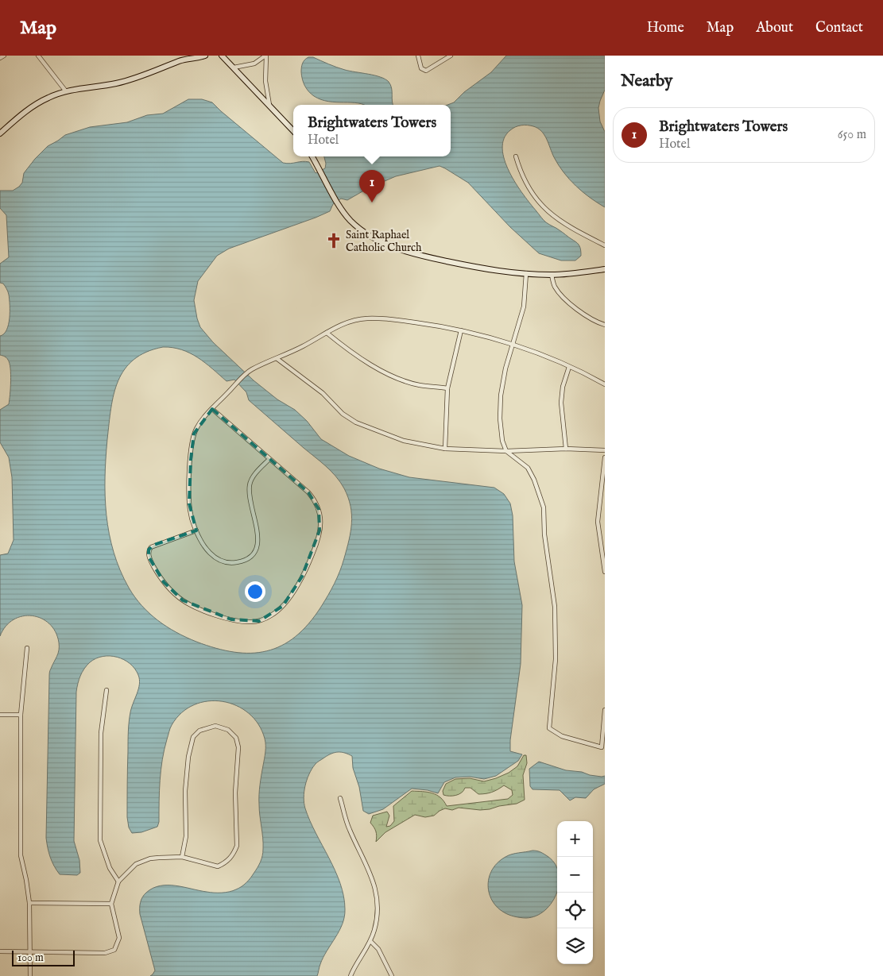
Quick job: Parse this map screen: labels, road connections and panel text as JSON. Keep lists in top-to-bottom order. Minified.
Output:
{"places":{"church":["Saint Raphael Catholic Church"]},"scale_bar":"100 m","page":{"header":"Map","nav":["Home","Map","About","Contact"],"heading":"Nearby","popup":["Brightwaters Towers","Hotel"],"list":[{"mark":"1","name":"Brightwaters Towers","note":"Hotel","value":"650 m"}],"pins":"1","map_buttons":["+","−"],"scale":"100 m"}}
